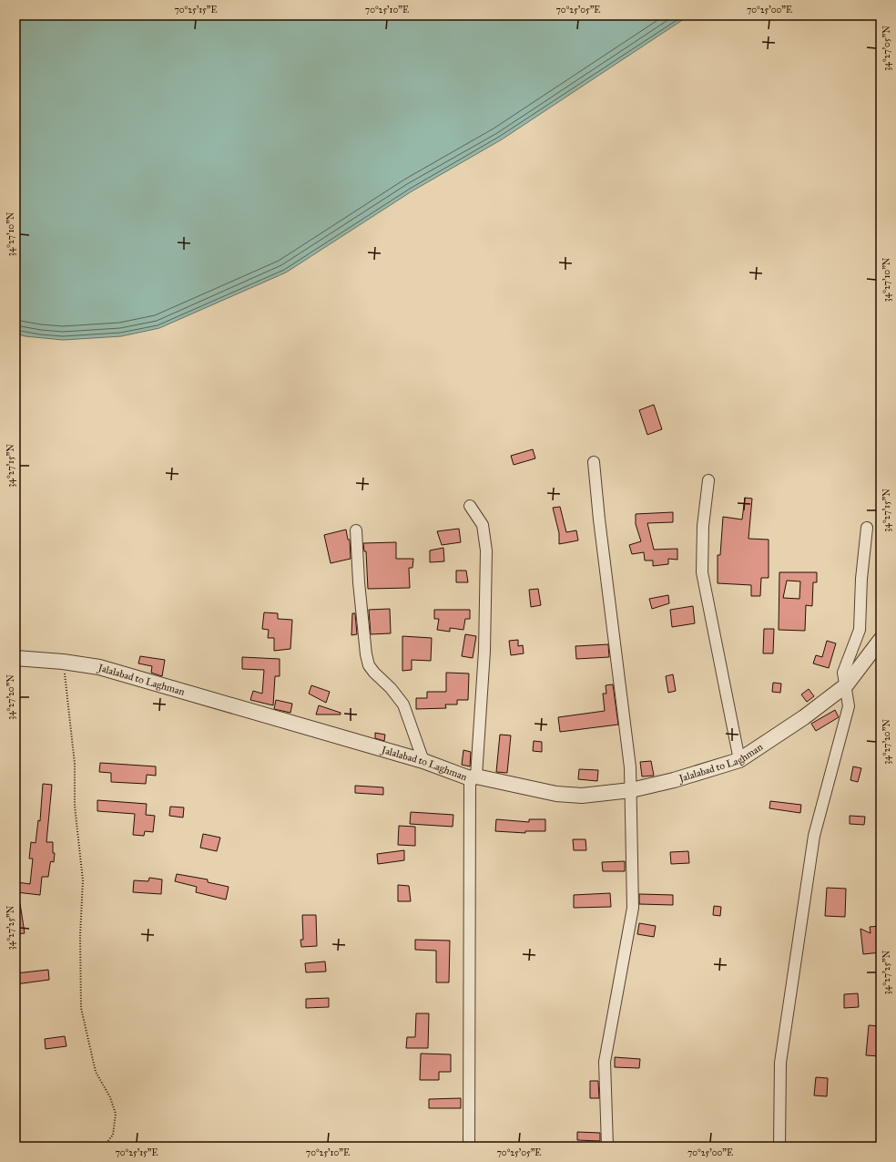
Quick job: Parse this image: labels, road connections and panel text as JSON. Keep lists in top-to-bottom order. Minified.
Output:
{"streets":{"street":["Jalalabad to Laghman"]},"coordinates":["70°25'15\"E","70°25'10\"E","70°25'05\"E","70°25'00\"E","34°27'05\"N","34°27'10\"N","34°27'15\"N","34°27'20\"N","34°27'25\"N"]}
